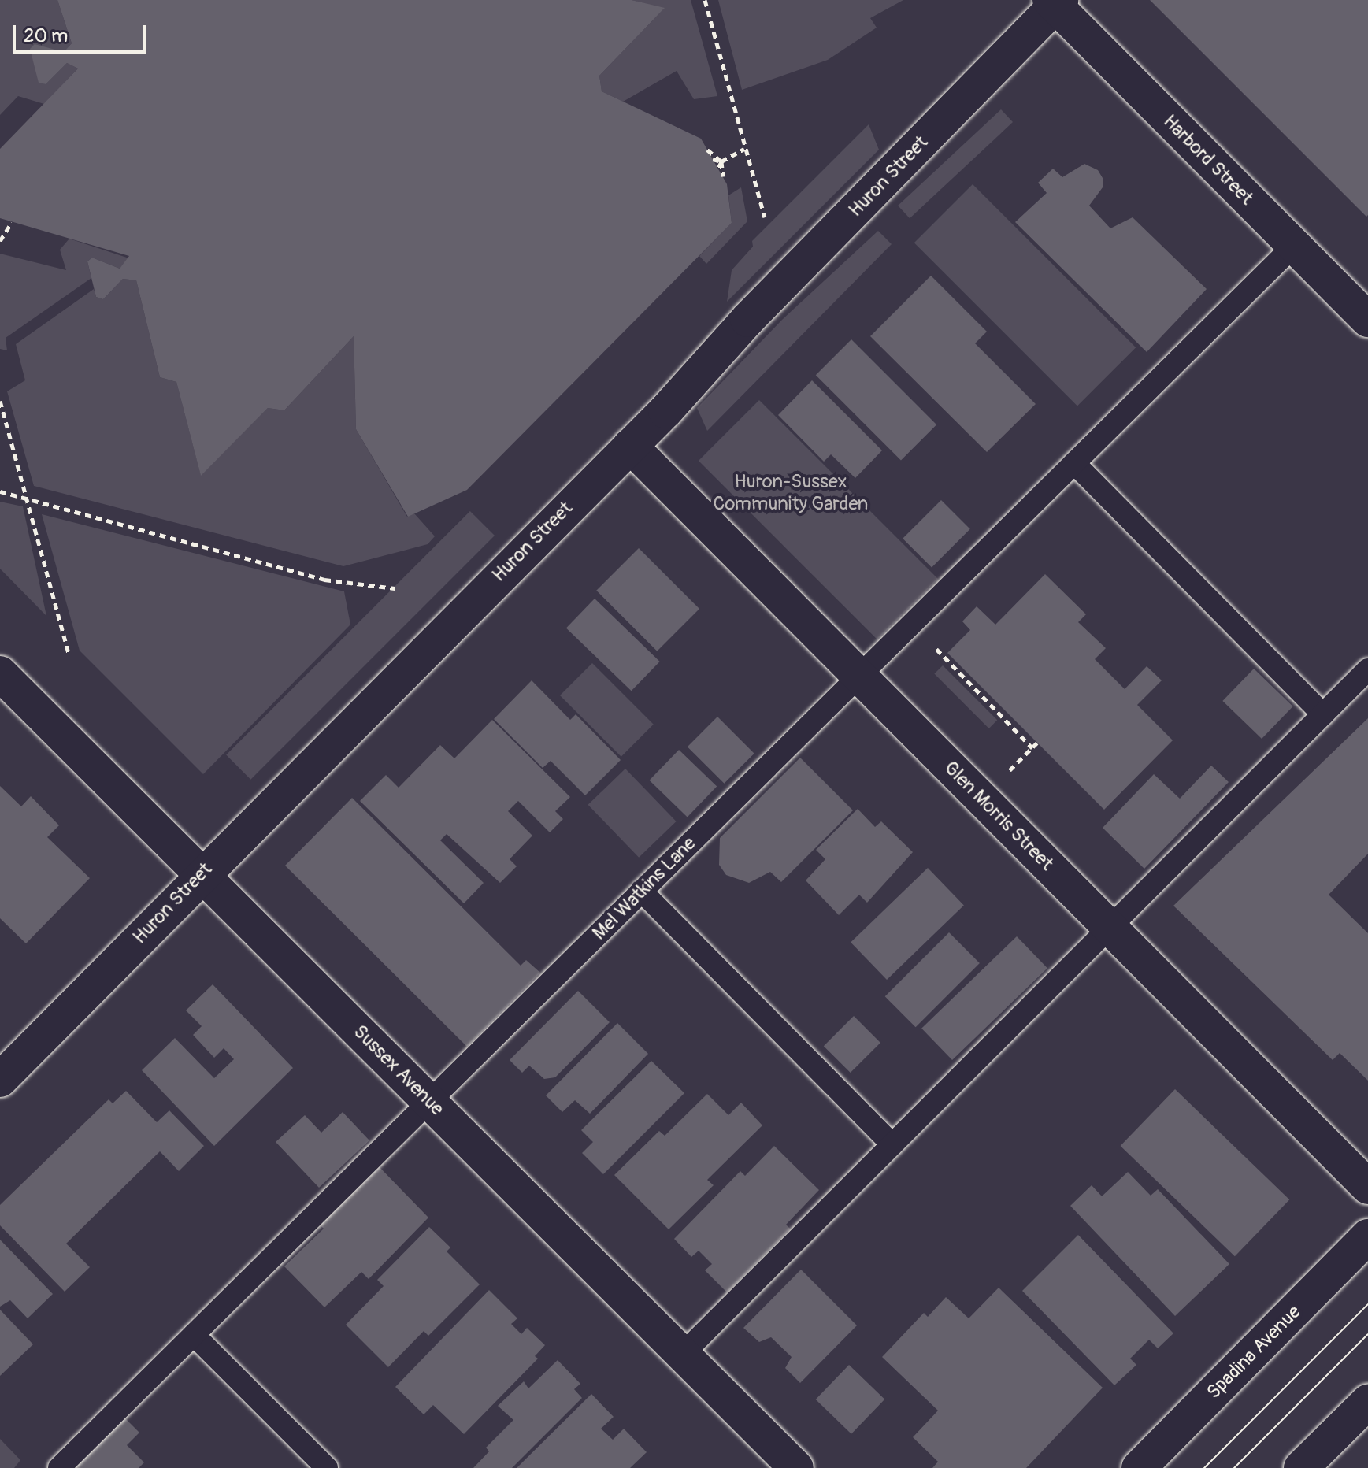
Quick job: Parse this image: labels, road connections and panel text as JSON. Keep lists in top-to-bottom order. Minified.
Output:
{"streets":{"street":["Harbord Street","Huron Street","Glen Morris Street","Sussex Avenue","Spadina Avenue"],"lane":["Mel Watkins Lane"]},"crossings":[["Harbord Street","Huron Street"],["Harbord Street","Mel Watkins Lane"],["Huron Street","Glen Morris Street"],["Huron Street","Sussex Avenue"],["Glen Morris Street","Mel Watkins Lane"],["Mel Watkins Lane","Sussex Avenue"]],"parks":["Huron-Sussex Community Garden"],"scale_bar":"20 m"}
